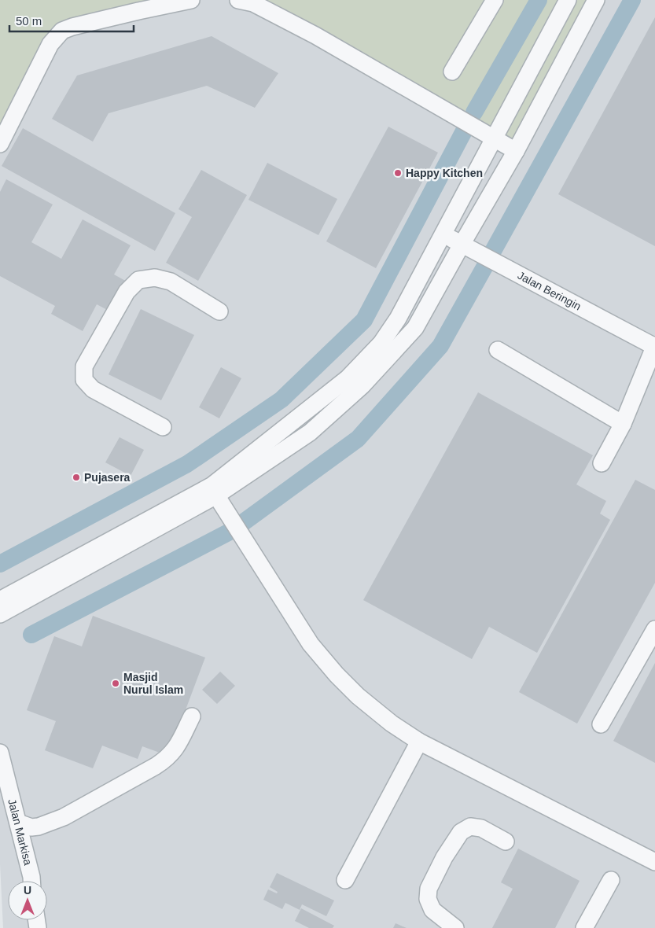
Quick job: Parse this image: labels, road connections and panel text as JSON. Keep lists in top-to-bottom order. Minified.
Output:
{"streets":{"street":["Jalan Beringin","Jalan Markisa"]},"places":["Happy Kitchen","Pujasera","Masjid Nurul Islam"],"scale_bar":"50 m","north":"top"}
